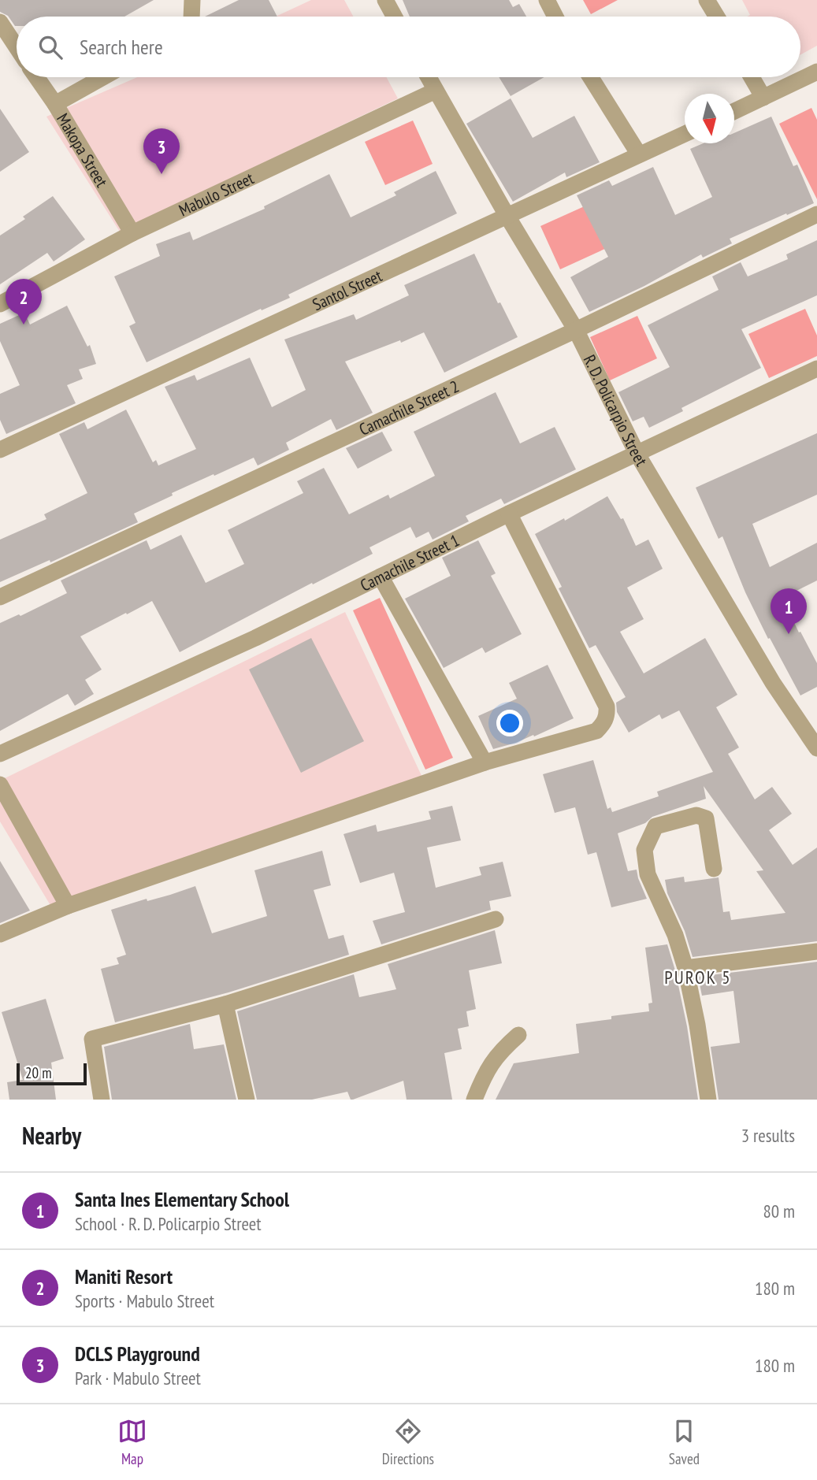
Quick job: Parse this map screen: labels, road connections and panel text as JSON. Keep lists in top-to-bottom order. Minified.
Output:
{"streets":{"street":["Makopa Street","Mabulo Street","Santol Street","Camachile Street 2","R. D. Policarpio Street","Camachile Street 1"]},"crossings":[["Makopa Street","Mabulo Street"],["Mabulo Street","R. D. Policarpio Street"],["Santol Street","R. D. Policarpio Street"],["Camachile Street 2","R. D. Policarpio Street"],["R. D. Policarpio Street","Camachile Street 1"]],"districts":["PUROK 5"],"scale_bar":"20 m","north":"bottom","page":{"search":"Search here","pins":["3","2","1"],"scale":"20 m","heading":["Nearby","3 results"],"list":[{"mark":"1","name":"Santa Ines Elementary School","note":"School · R. D. Policarpio Street","value":"80 m"},{"mark":"2","name":"Maniti Resort","note":"Sports · Mabulo Street","value":"180 m"},{"mark":"3","name":"DCLS Playground","note":"Park · Mabulo Street","value":"180 m"}],"nav":["Map","Directions","Saved"]}}
